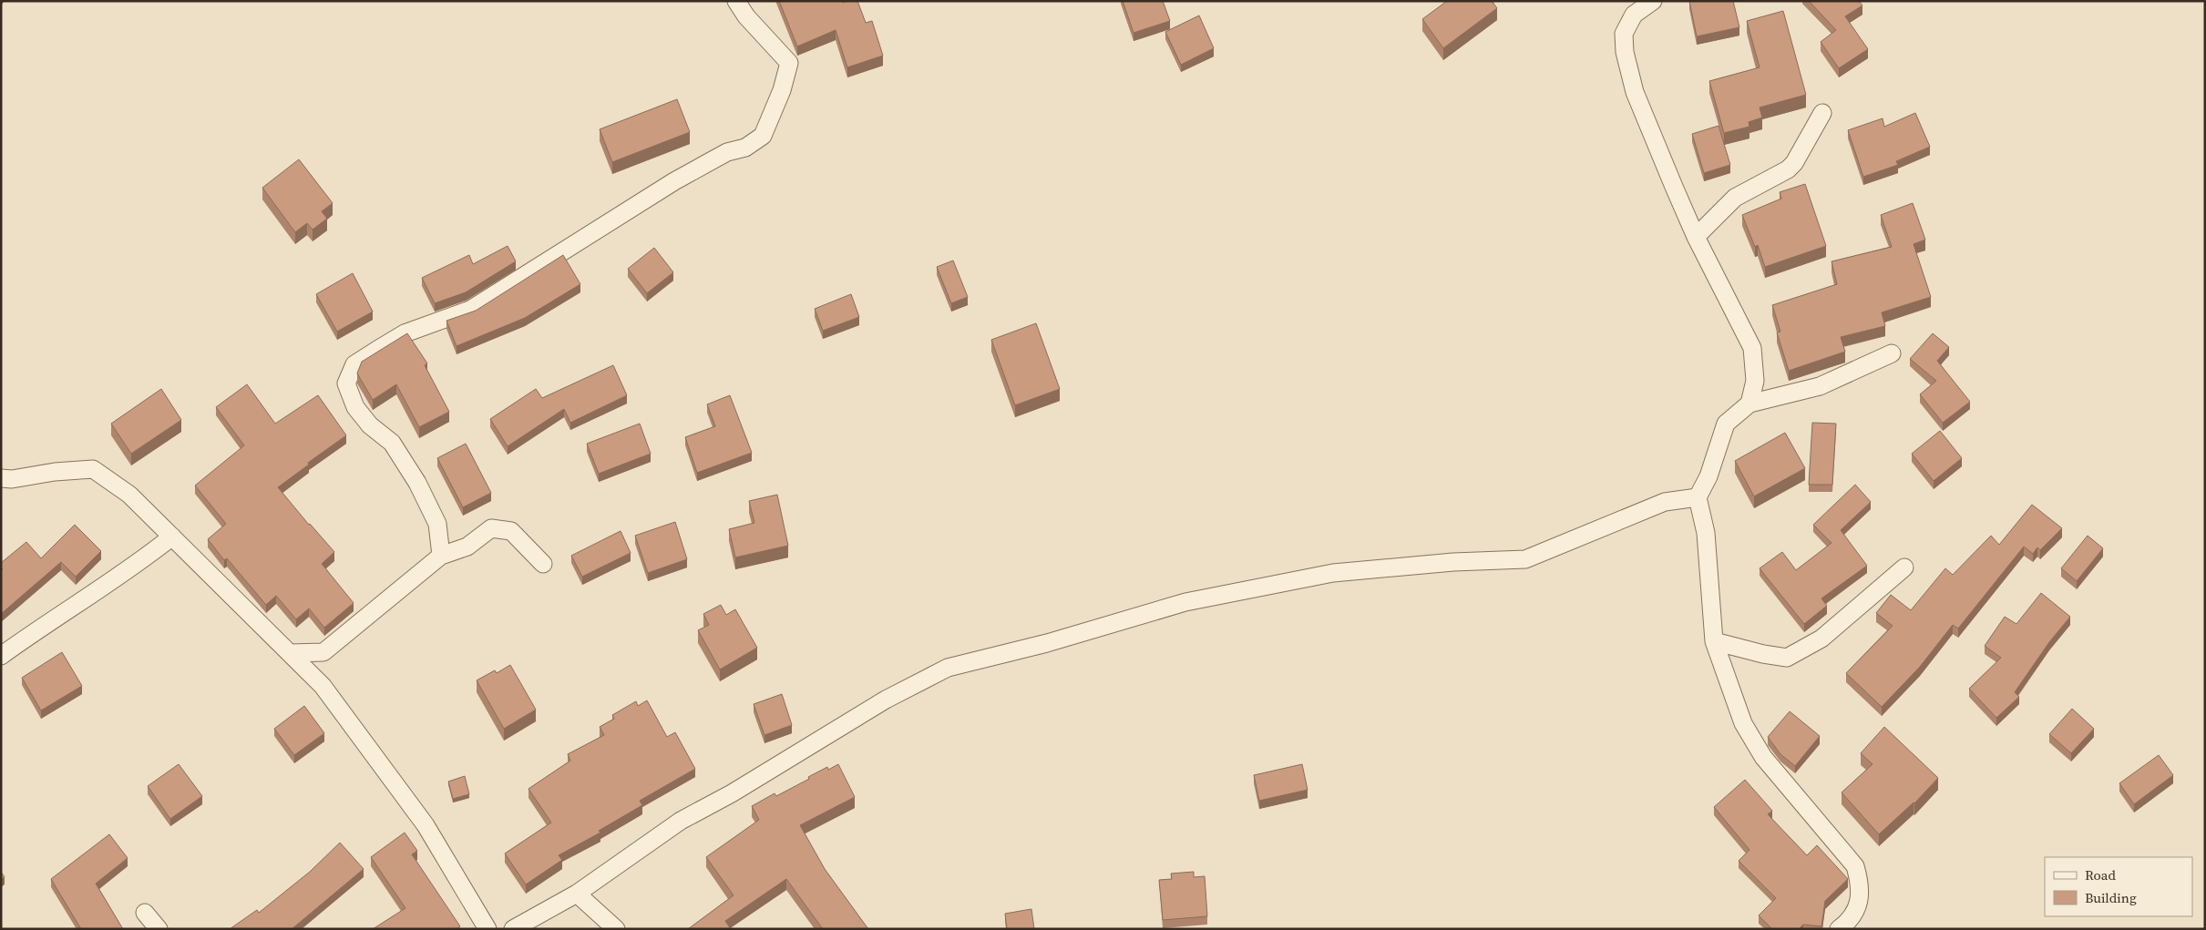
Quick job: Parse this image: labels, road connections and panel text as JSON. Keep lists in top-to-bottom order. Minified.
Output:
{"legend":["Road","Building"]}
